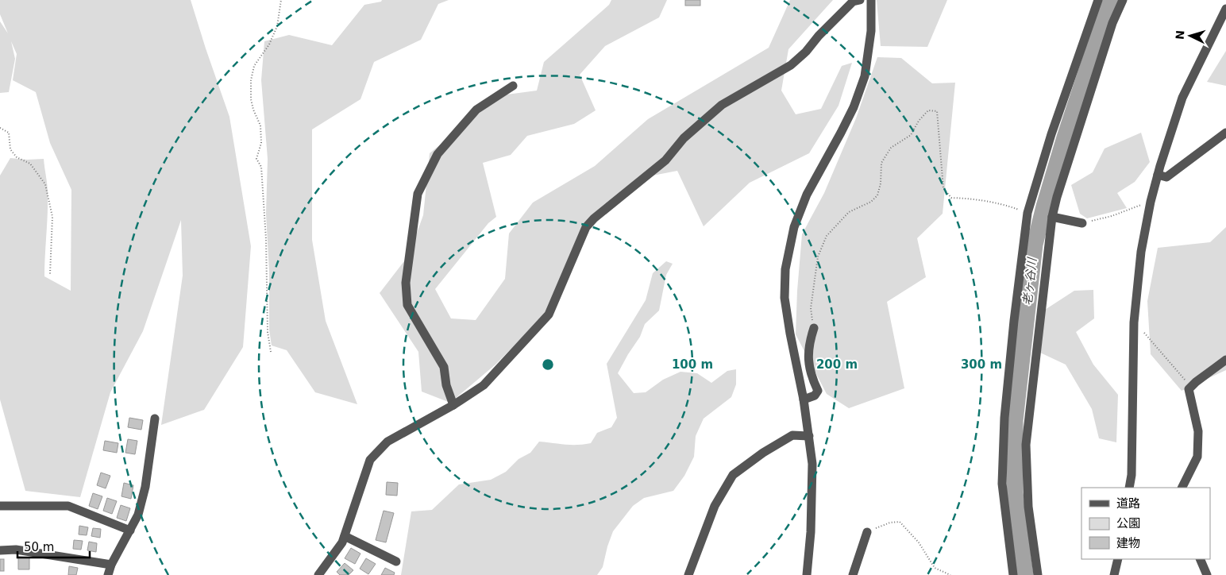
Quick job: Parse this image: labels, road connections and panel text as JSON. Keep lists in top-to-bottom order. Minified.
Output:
{"water":["老ヶ谷川"],"legend":["道路","公園","建物"],"scale_bar":"50 m","north":"left","rings":["100 m","200 m","300 m"]}
